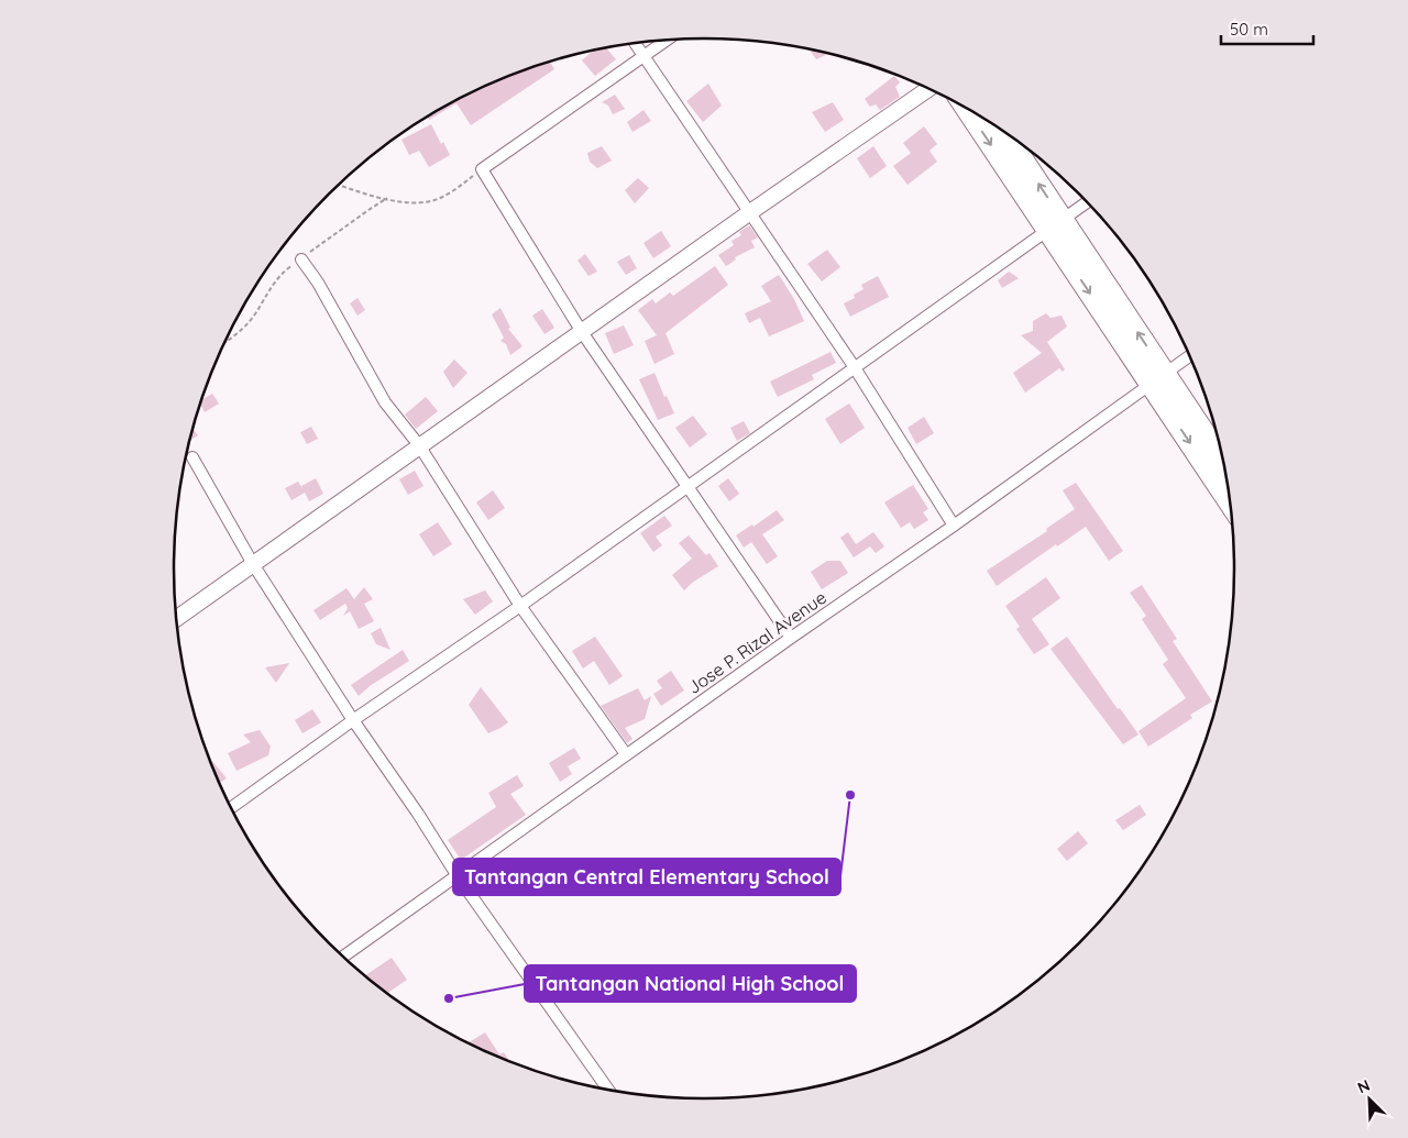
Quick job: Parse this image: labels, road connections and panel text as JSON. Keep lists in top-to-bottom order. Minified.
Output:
{"streets":{"street":["Jose P. Rizal Avenue"]},"places":["Tantangan Central Elementary School","Tantangan National High School"],"scale_bar":"50 m","north":"top left"}
